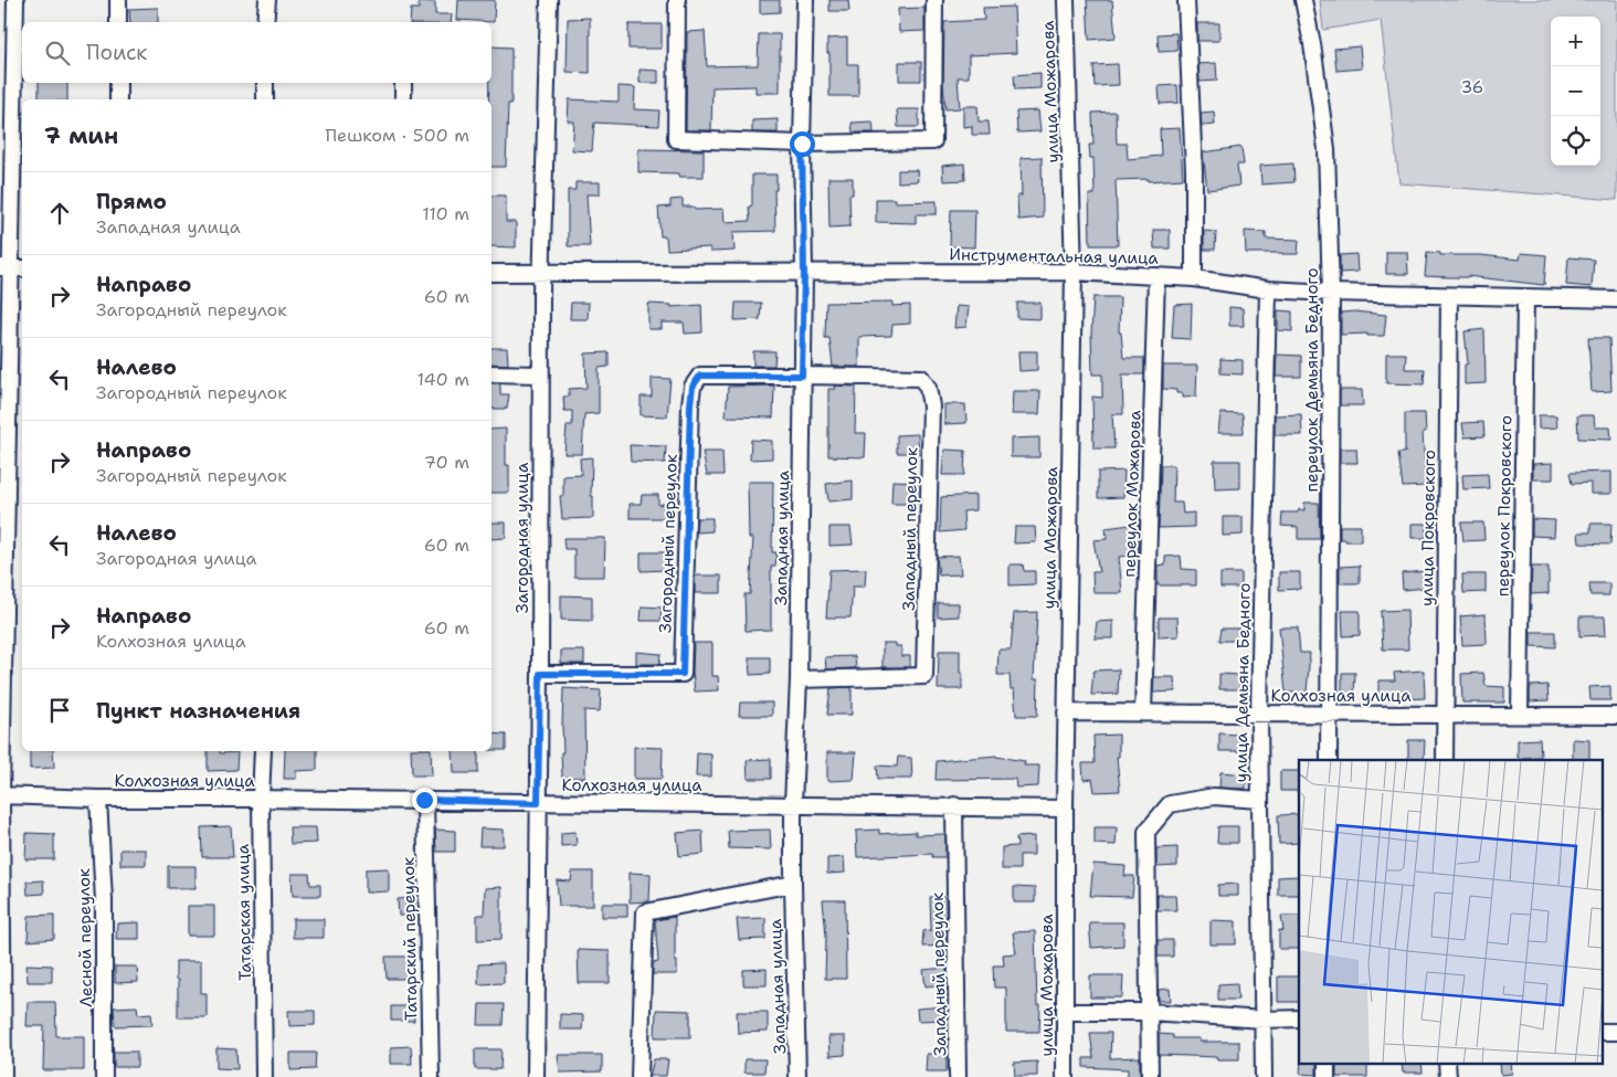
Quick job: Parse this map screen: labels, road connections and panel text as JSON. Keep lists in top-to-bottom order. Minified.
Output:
{"streets":{"street":["улица Можарова","Инструментальная улица","переулок Демьяна Бедного","переулок Можарова","переулок Покровского","улица Покровского","Западный переулок","Загородная улица","Западная улица","Загородный переулок","улица Демьяна Бедного","Колхозная улица","Татарская улица","Лесной переулок","Татарский переулок"]},"crossings":[["улица Можарова","Инструментальная улица"],["улица Можарова","Колхозная улица"],["Инструментальная улица","переулок Демьяна Бедного"],["Инструментальная улица","переулок Можарова"],["Инструментальная улица","переулок Покровского"],["Инструментальная улица","улица Покровского"],["Инструментальная улица","Загородная улица"],["Инструментальная улица","Западная улица"],["Инструментальная улица","улица Демьяна Бедного"],["переулок Демьяна Бедного","Колхозная улица"],["переулок Можарова","Колхозная улица"],["переулок Покровского","Колхозная улица"],["улица Покровского","Колхозная улица"],["Западный переулок","Западная улица"],["Западный переулок","Загородный переулок"],["Западный переулок","Колхозная улица"],["Загородная улица","Загородный переулок"],["Загородная улица","Колхозная улица"],["Западная улица","Загородный переулок"],["Западная улица","Колхозная улица"],["улица Демьяна Бедного","Колхозная улица"],["Колхозная улица","Татарская улица"],["Колхозная улица","Лесной переулок"],["Колхозная улица","Татарский переулок"]],"parks":["36"],"page":{"map_buttons":["+","−"],"search":"Поиск","heading":["7 мин","Пешком · 500 m"],"list":[["Прямо","Западная улица","110 m"],["Направо","Загородный переулок","60 m"],["Налево","Загородный переулок","140 m"],["Направо","Загородный переулок","70 m"],["Налево","Загородная улица","60 m"],["Направо","Колхозная улица","60 m"],"Пункт назначения"]}}
